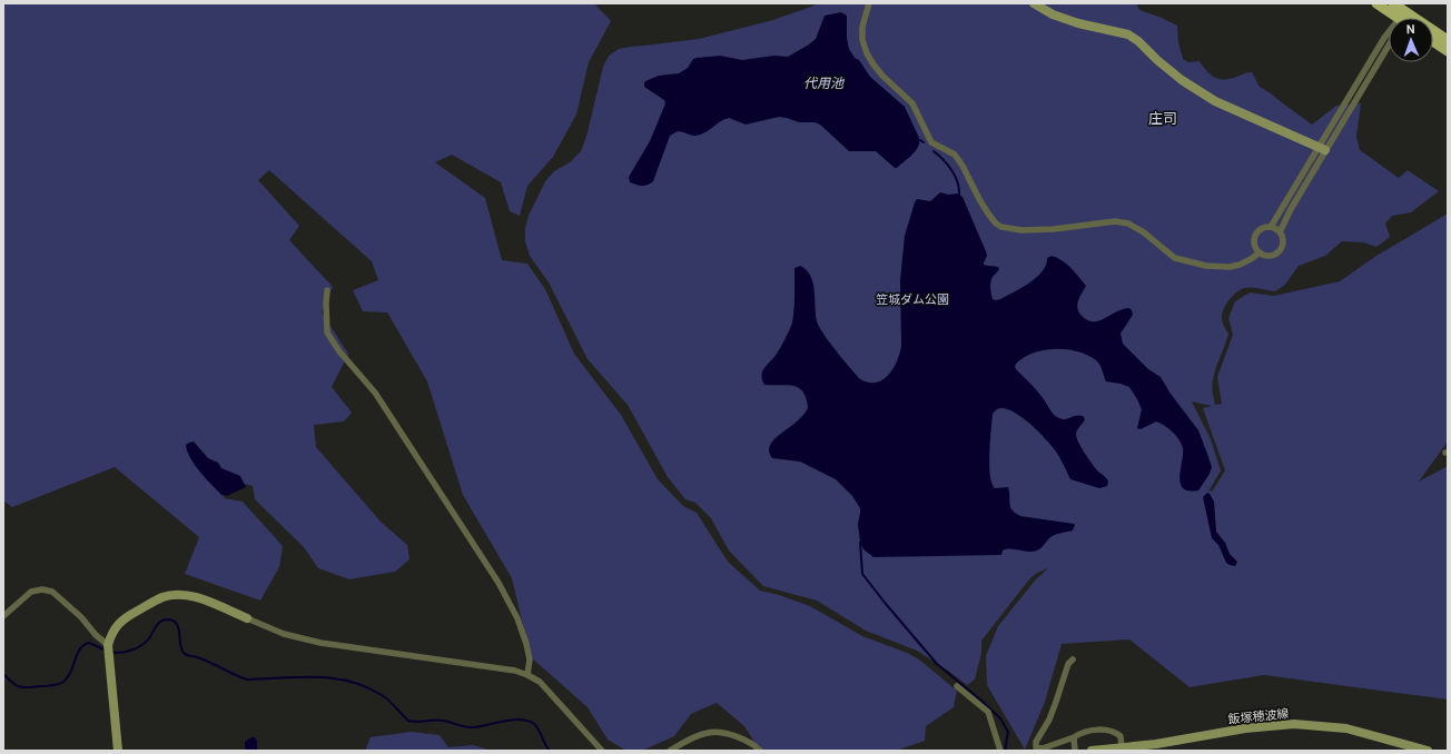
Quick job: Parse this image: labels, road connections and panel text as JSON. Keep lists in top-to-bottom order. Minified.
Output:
{"streets":{"street":["飯塚穂波線"]},"districts":["庄司"],"water":["代用池"],"parks":["笠城ダム公園"],"north":"top"}
